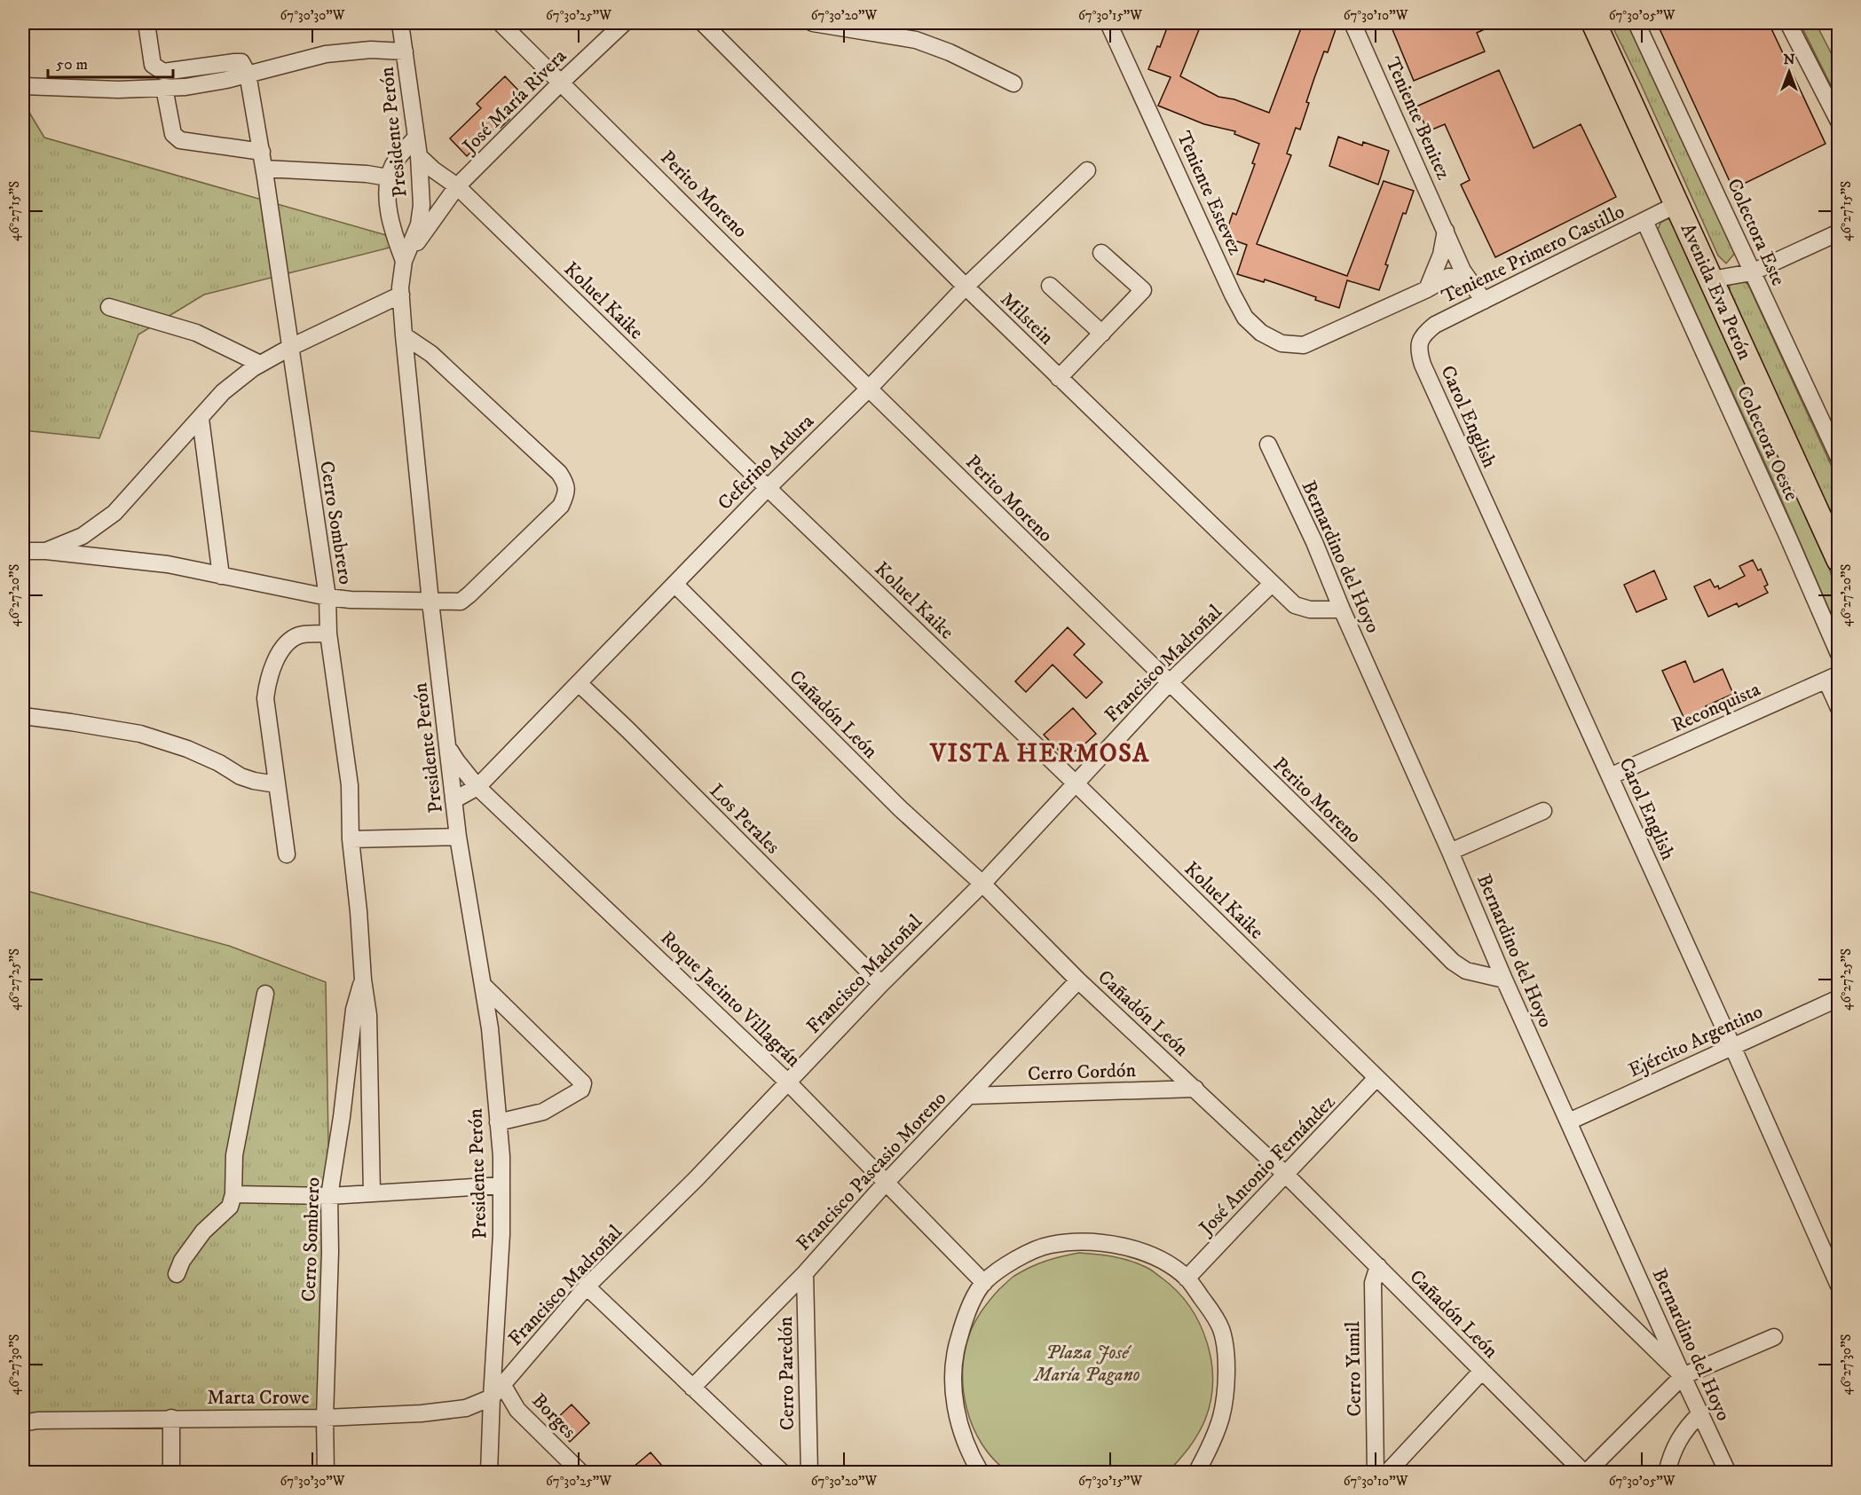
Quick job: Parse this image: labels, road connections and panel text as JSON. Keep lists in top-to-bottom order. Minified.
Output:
{"streets":{"highway":["Avenida Eva Perón"],"street":["José María Rivera","Teniente Benitez","Presidente Perón","Teniente Estevez","Perito Moreno","Colectora Este","Teniente Primero Castillo","Koluel Kaike","Milstein","Carol English","Colectora Oeste","Ceferino Ardura","Cerro Sombrero","Bernardino del Hoyo","Francisco Madroñal","Reconquista","Cañadón León","Los Perales","Roque Jacinto Villagrán","Ejército Argentino","Cerro Cordón","José Antonio Fernández","Francisco Pascasio Moreno","Cerro Yumil","Cerro Paredón","Marta Crowe","Borges"]},"crossings":[["José María Rivera","Presidente Perón"],["José María Rivera","Perito Moreno"],["José María Rivera","Koluel Kaike"],["Teniente Benitez","Teniente Primero Castillo"],["Presidente Perón","Koluel Kaike"],["Presidente Perón","Ceferino Ardura"],["Presidente Perón","Francisco Madroñal"],["Presidente Perón","Roque Jacinto Villagrán"],["Presidente Perón","Marta Crowe"],["Teniente Estevez","Teniente Primero Castillo"],["Perito Moreno","Ceferino Ardura"],["Perito Moreno","Bernardino del Hoyo"],["Perito Moreno","Francisco Madroñal"],["Teniente Primero Castillo","Avenida Eva Perón"],["Teniente Primero Castillo","Carol English"],["Teniente Primero Castillo","Colectora Oeste"],["Koluel Kaike","Ceferino Ardura"],["Koluel Kaike","Bernardino del Hoyo"],["Koluel Kaike","Francisco Madroñal"],["Koluel Kaike","José Antonio Fernández"],["Milstein","Ceferino Ardura"],["Milstein","Bernardino del Hoyo"],["Milstein","Francisco Madroñal"],["Carol English","Reconquista"],["Carol English","Ejército Argentino"],["Ceferino Ardura","Cañadón León"],["Ceferino Ardura","Los Perales"],["Ceferino Ardura","Roque Jacinto Villagrán"],["Cerro Sombrero","Marta Crowe"],["Bernardino del Hoyo","Ejército Argentino"],["Francisco Madroñal","Cañadón León"],["Francisco Madroñal","Los Perales"],["Francisco Madroñal","Roque Jacinto Villagrán"],["Francisco Madroñal","Marta Crowe"],["Francisco Madroñal","Borges"],["Cañadón León","Cerro Cordón"],["Cañadón León","José Antonio Fernández"],["Cañadón León","Francisco Pascasio Moreno"],["Cañadón León","Cerro Yumil"],["Roque Jacinto Villagrán","Francisco Pascasio Moreno"],["Cerro Cordón","Francisco Pascasio Moreno"],["Francisco Pascasio Moreno","Cerro Paredón"]],"districts":["VISTA HERMOSA"],"parks":["Plaza José María Pagano"],"scale_bar":"50 m","north":"top","coordinates":["67°30'30\"W","67°30'25\"W","67°30'20\"W","67°30'15\"W","67°30'10\"W","67°30'05\"W","46°27'15\"S","46°27'20\"S","46°27'25\"S","46°27'30\"S"]}
